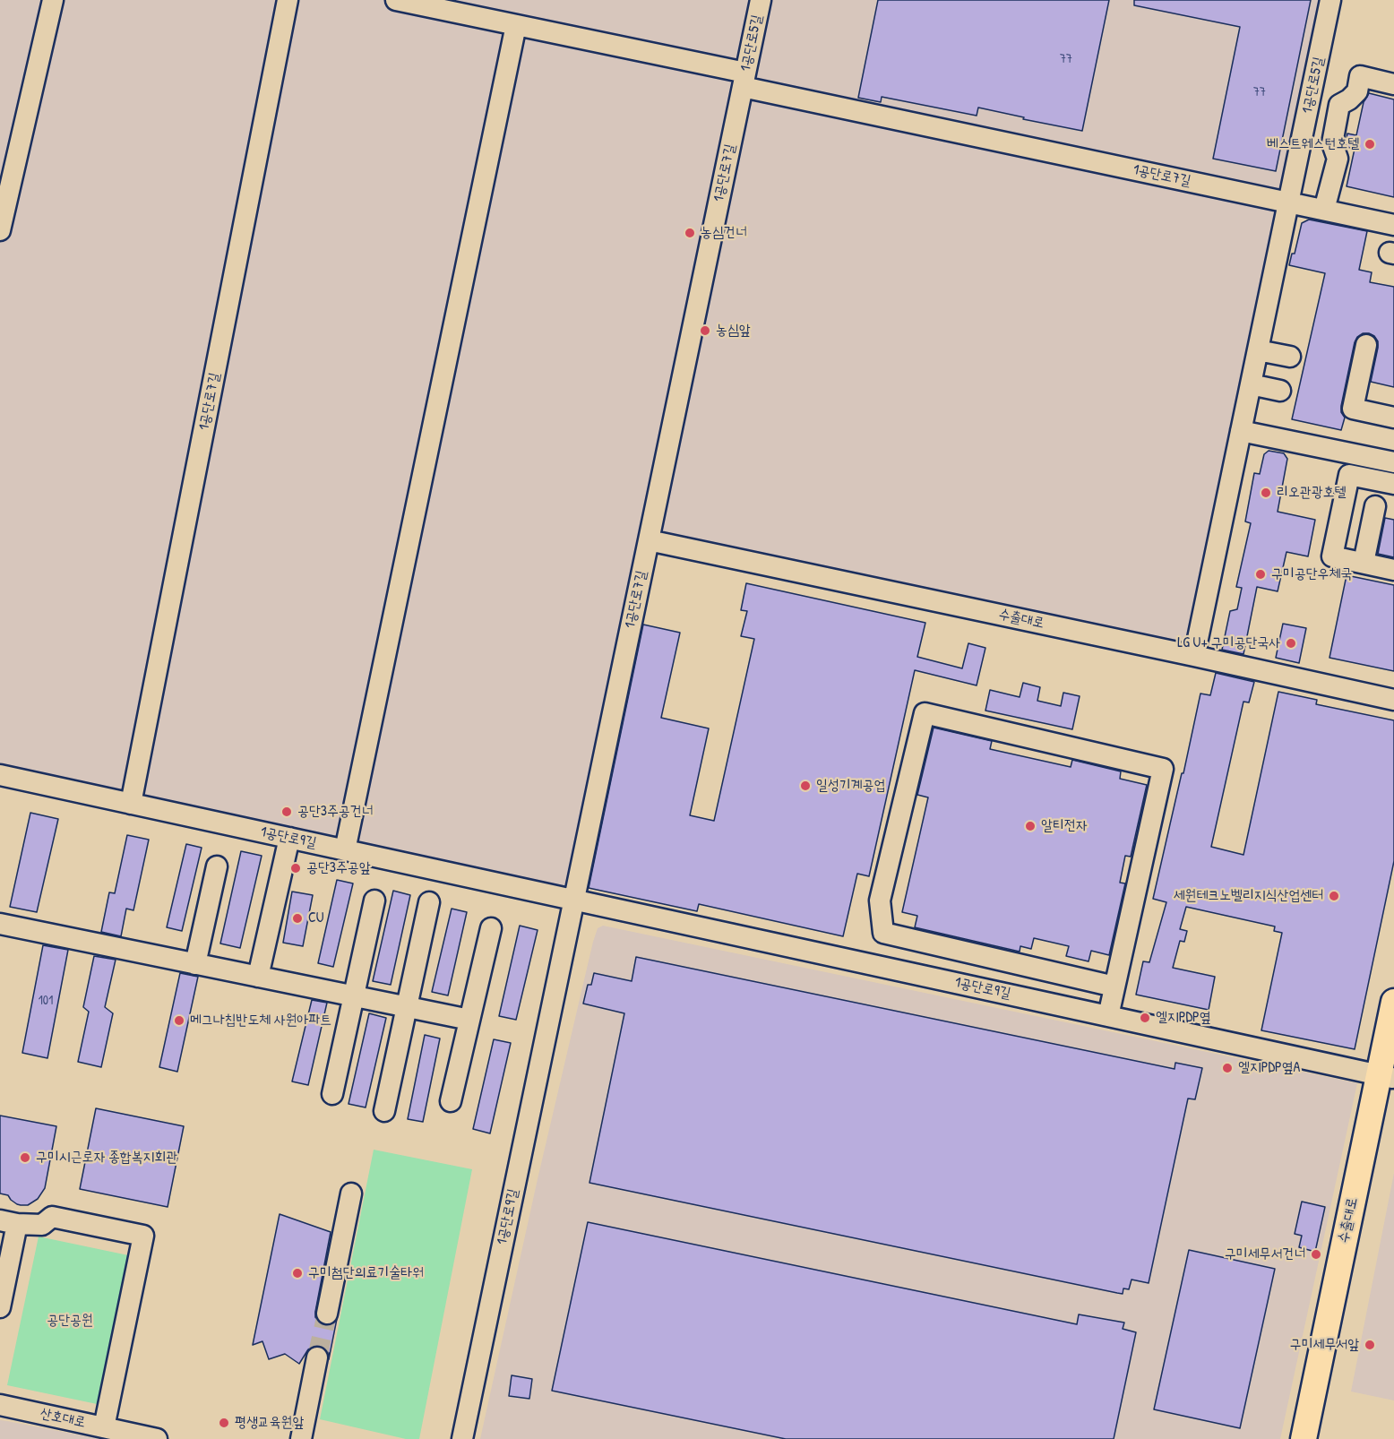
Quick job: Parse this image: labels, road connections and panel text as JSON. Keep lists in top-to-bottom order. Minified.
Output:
{"streets":{"main road":["수출대로"],"street":["1공단로5길","1공단로7길","1공단로9길","산호대로"]},"crossings":[["1공단로5길","1공단로7길"],["1공단로7길","수출대로"],["1공단로7길","1공단로9길"],["수출대로","1공단로9길"]],"parks":["공단공원"],"places":["베스트웨스턴호텔","농심건너","농심앞","리오관광호텔","구미공단우체국","LG U+ 구미공단국사","일성기계공업","공단3주공건너","알티전자","공단3주공앞","세원테크노벨리지식산업센터","CU","엘지PDP옆","메그나칩반도체 사원아파트","엘지PDP옆A","구미시근로자 종합복지회관","구미세무서건너","구미첨단의료기술타워","구미세무서앞","평생교육원앞"],"house_numbers":["77","77","101"]}
